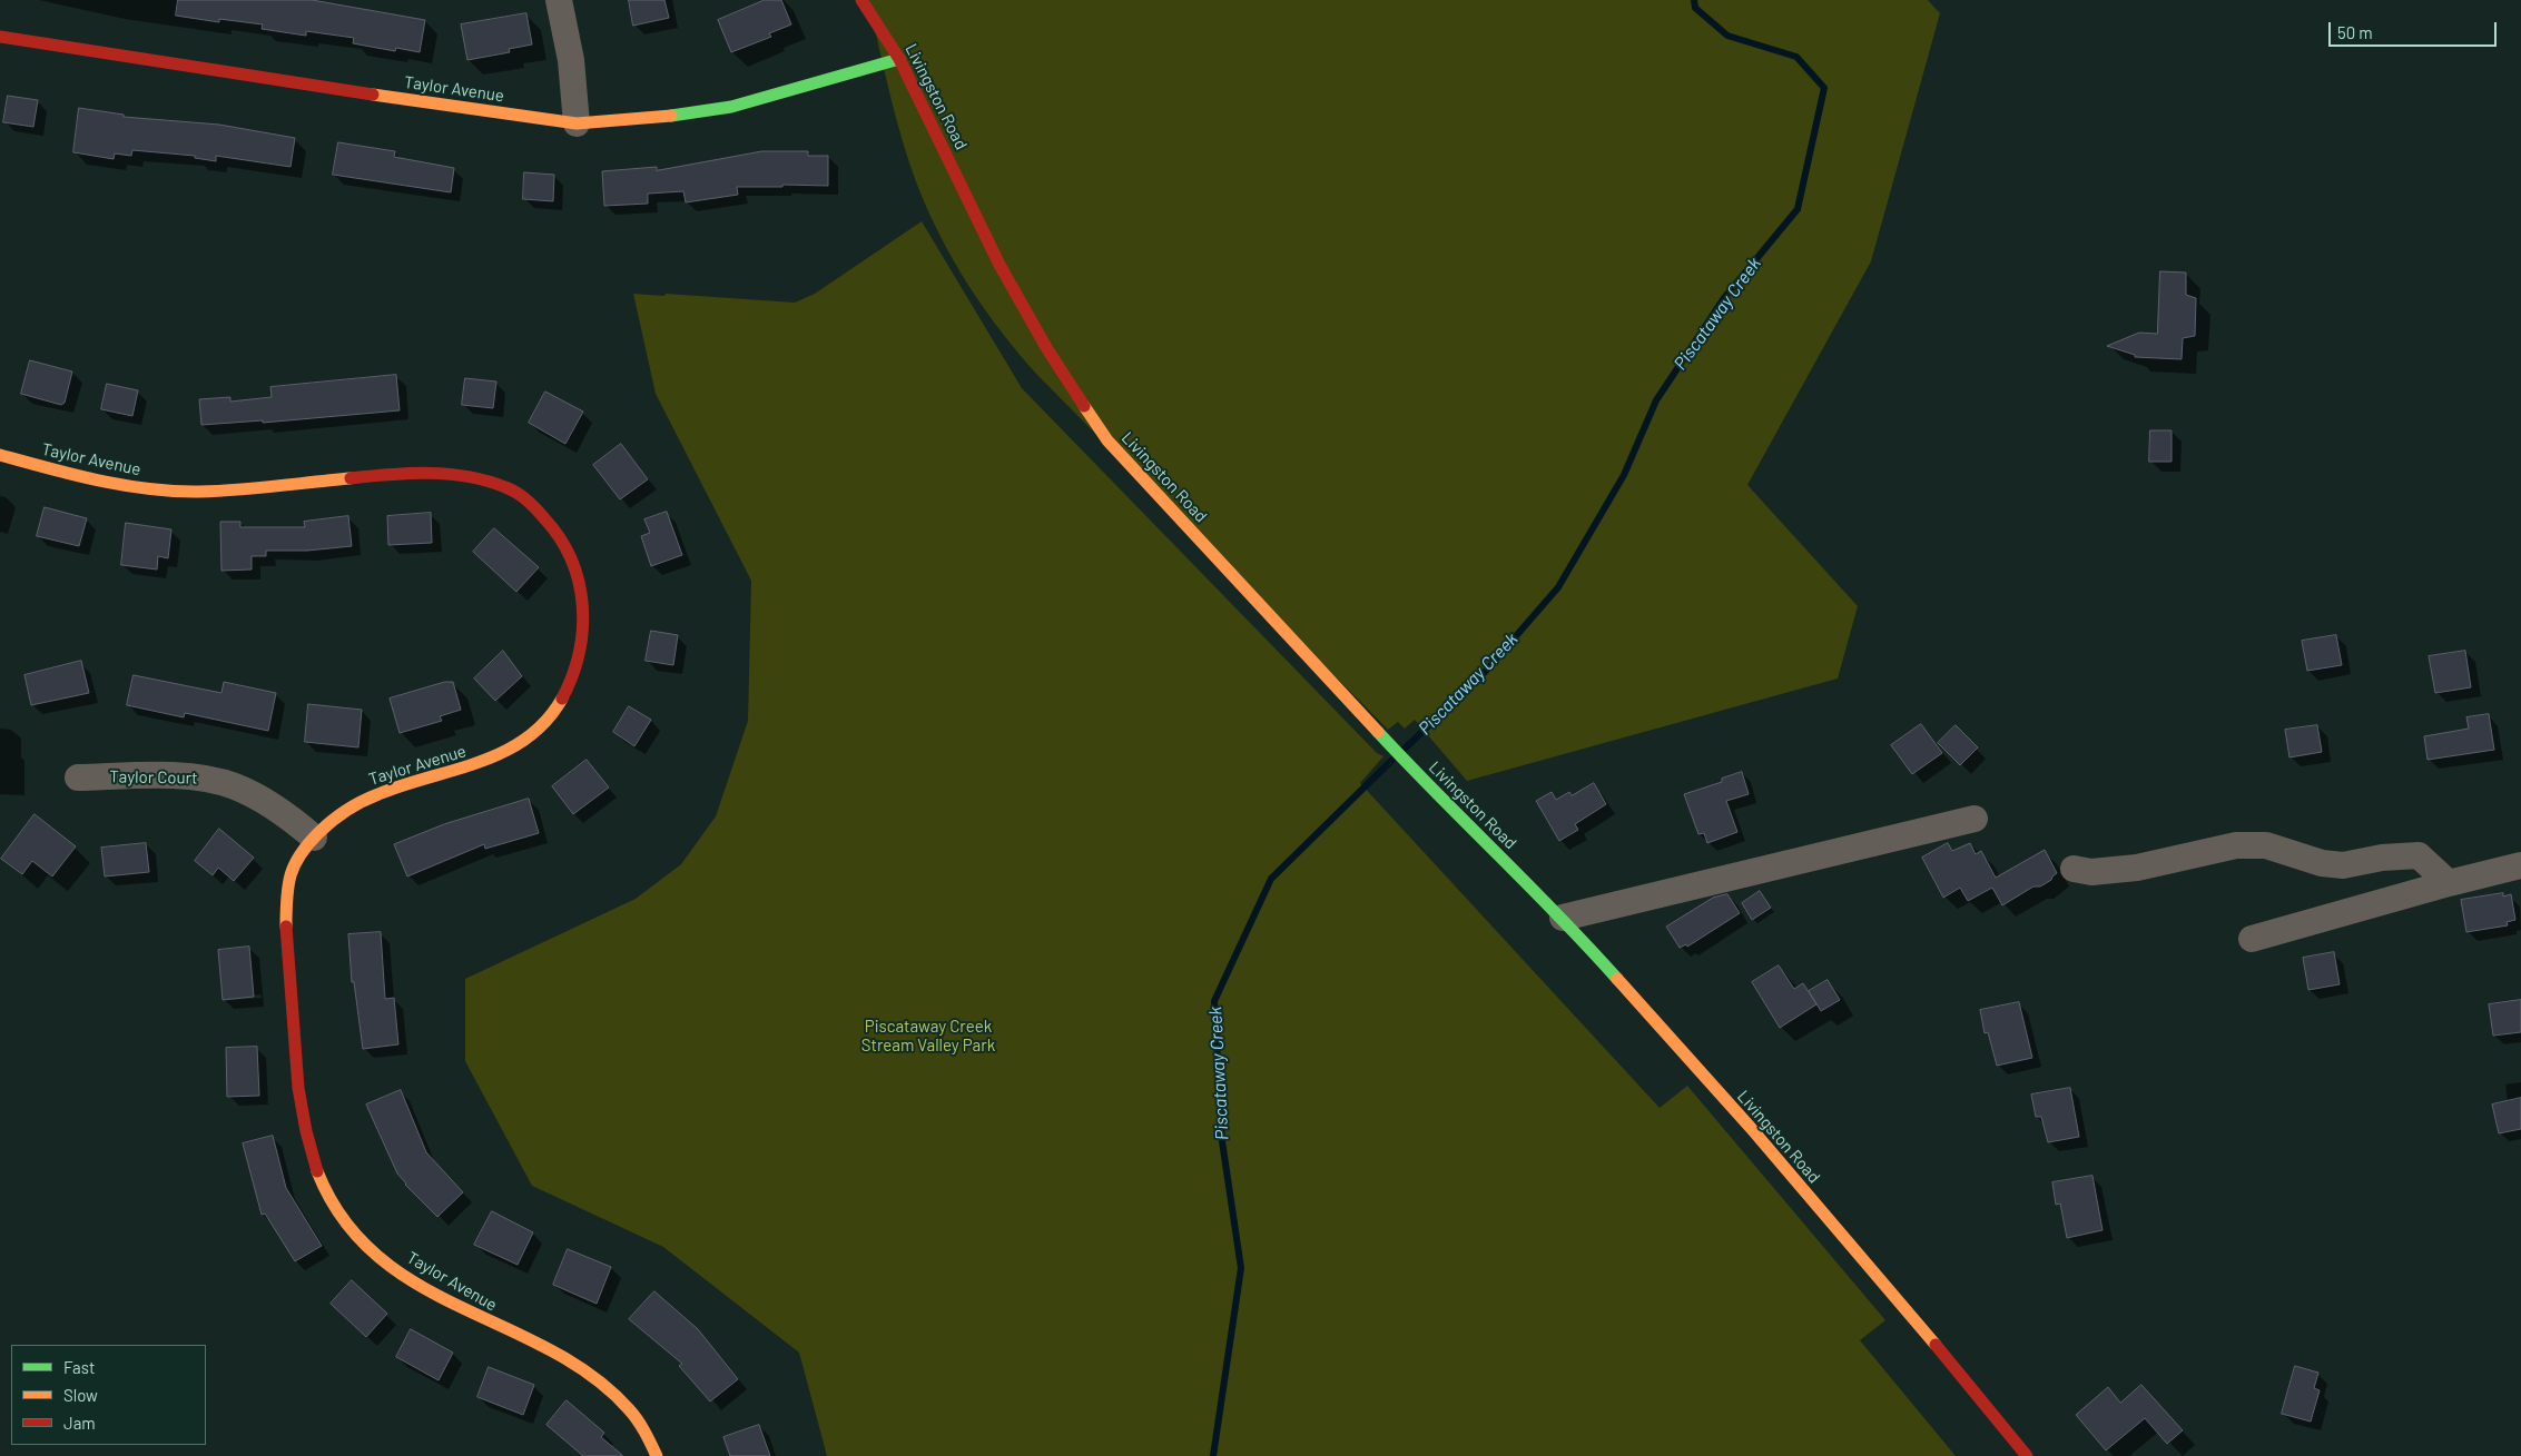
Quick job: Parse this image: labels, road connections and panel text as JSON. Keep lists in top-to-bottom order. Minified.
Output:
{"streets":{"street":["Taylor Avenue","Livingston Road","Taylor Court"]},"crossings":[["Taylor Avenue","Livingston Road"],["Taylor Avenue","Taylor Court"]],"water":["Piscataway Creek"],"parks":["Piscataway Creek Stream Valley Park"],"legend":["Fast","Slow","Jam"],"scale_bar":"50 m"}
